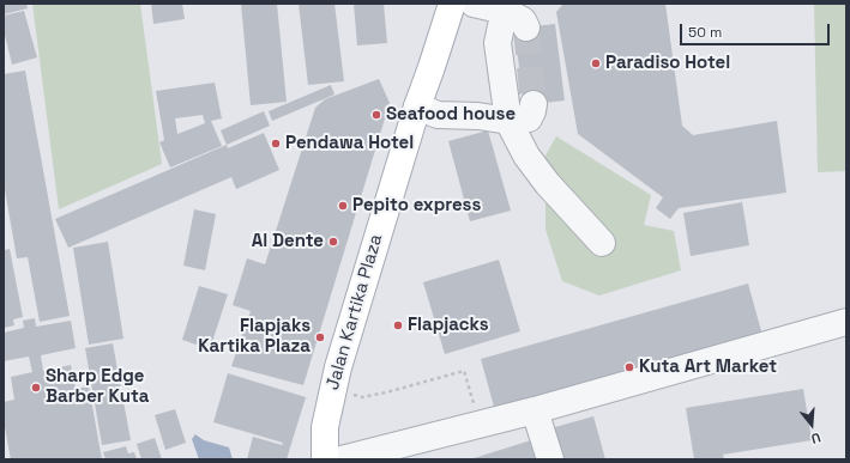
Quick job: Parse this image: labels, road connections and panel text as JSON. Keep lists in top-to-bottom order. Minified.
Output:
{"streets":{"main road":["Jalan Kartika Plaza"]},"places":["Paradiso Hotel","Seafood house","Pendawa Hotel","Pepito express","Al Dente","Flapjacks","Flapjaks Kartika Plaza","Kuta Art Market","Sharp Edge Barber Kuta"],"scale_bar":"50 m","north":"bottom"}
